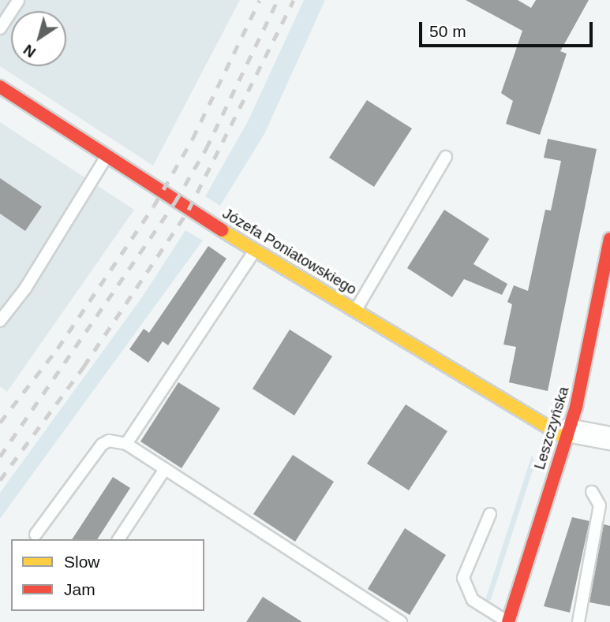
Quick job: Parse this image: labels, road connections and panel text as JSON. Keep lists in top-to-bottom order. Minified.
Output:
{"streets":{"street":["Józefa Poniatowskiego","Leszczyńska"]},"crossings":[["Józefa Poniatowskiego","Leszczyńska"]],"legend":["Slow","Jam"],"scale_bar":"50 m","north":"bottom left"}
